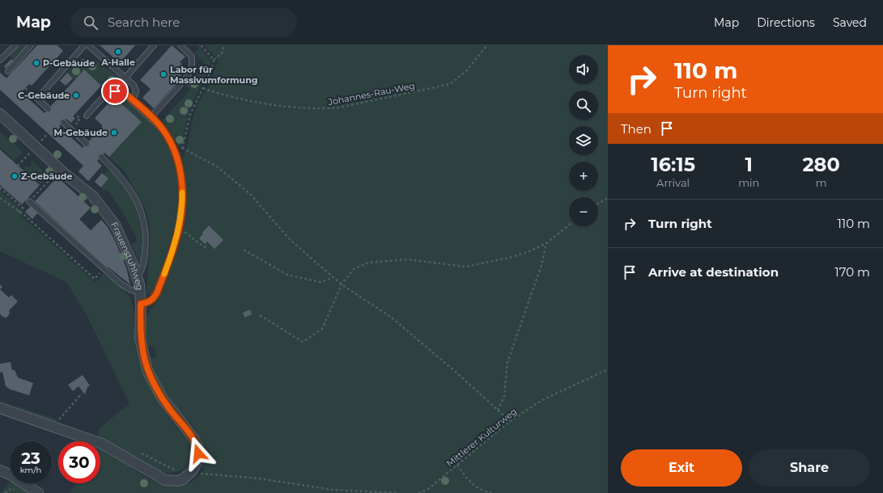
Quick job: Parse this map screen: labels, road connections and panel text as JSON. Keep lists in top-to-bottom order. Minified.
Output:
{"streets":{"street":["Frauenstuhlweg"],"path":["Johannes-Rau-Weg","Mittlerer Kulturweg"]},"places":["A-Halle","P-Gebäude","Labor für Massivumformung","C-Gebäude","M-Gebäude","Z-Gebäude"],"page":{"header":"Map","search":"Search here","nav":["Map","Directions","Saved"],"turn":["110 m","Turn right"],"map_buttons":["+","−"],"then":"Then","eta":["16:15","Arrival","1","min","280","m"],"list":[{"name":"Turn right","value":"110 m"},{"name":"Arrive at destination","value":"170 m"}],"speed":"23 km/h","limit":"30","buttons":["Exit","Share"]}}
